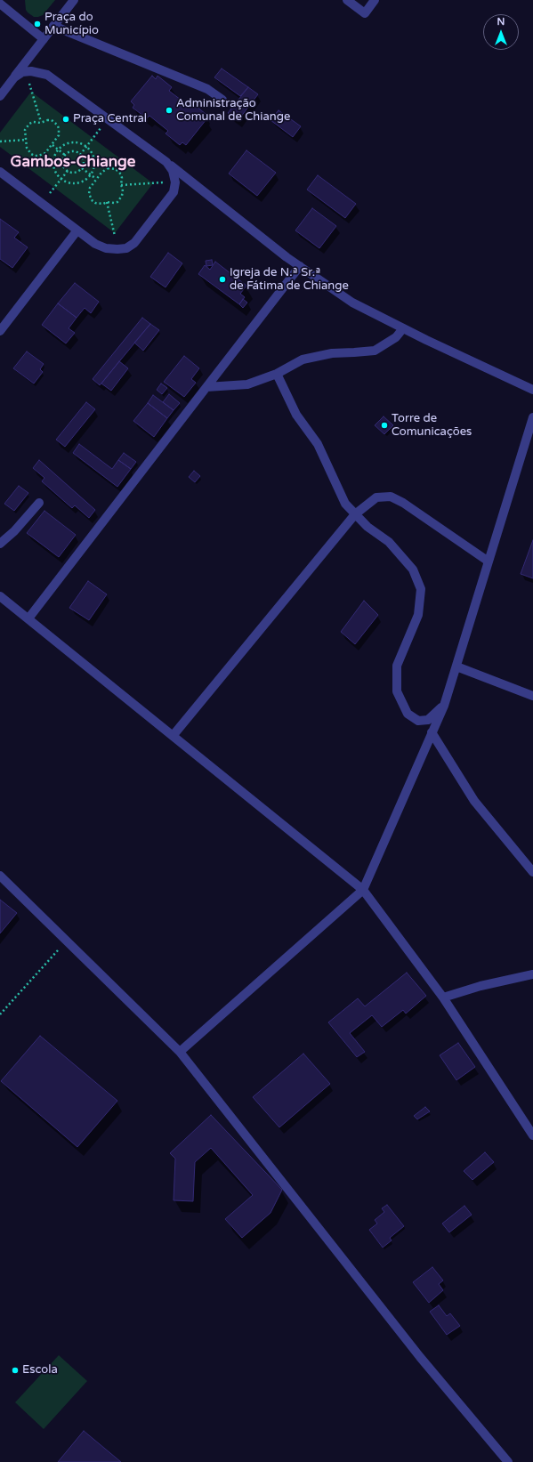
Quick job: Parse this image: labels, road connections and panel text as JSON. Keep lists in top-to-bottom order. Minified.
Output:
{"districts":["Gambos-Chiange"],"places":["Praça do Município","Administração Comunal de Chiange","Praça Central","Igreja de N.ª Sr.ª de Fátima de Chiange","Torre de Comunicações","Escola"],"north":"top"}
